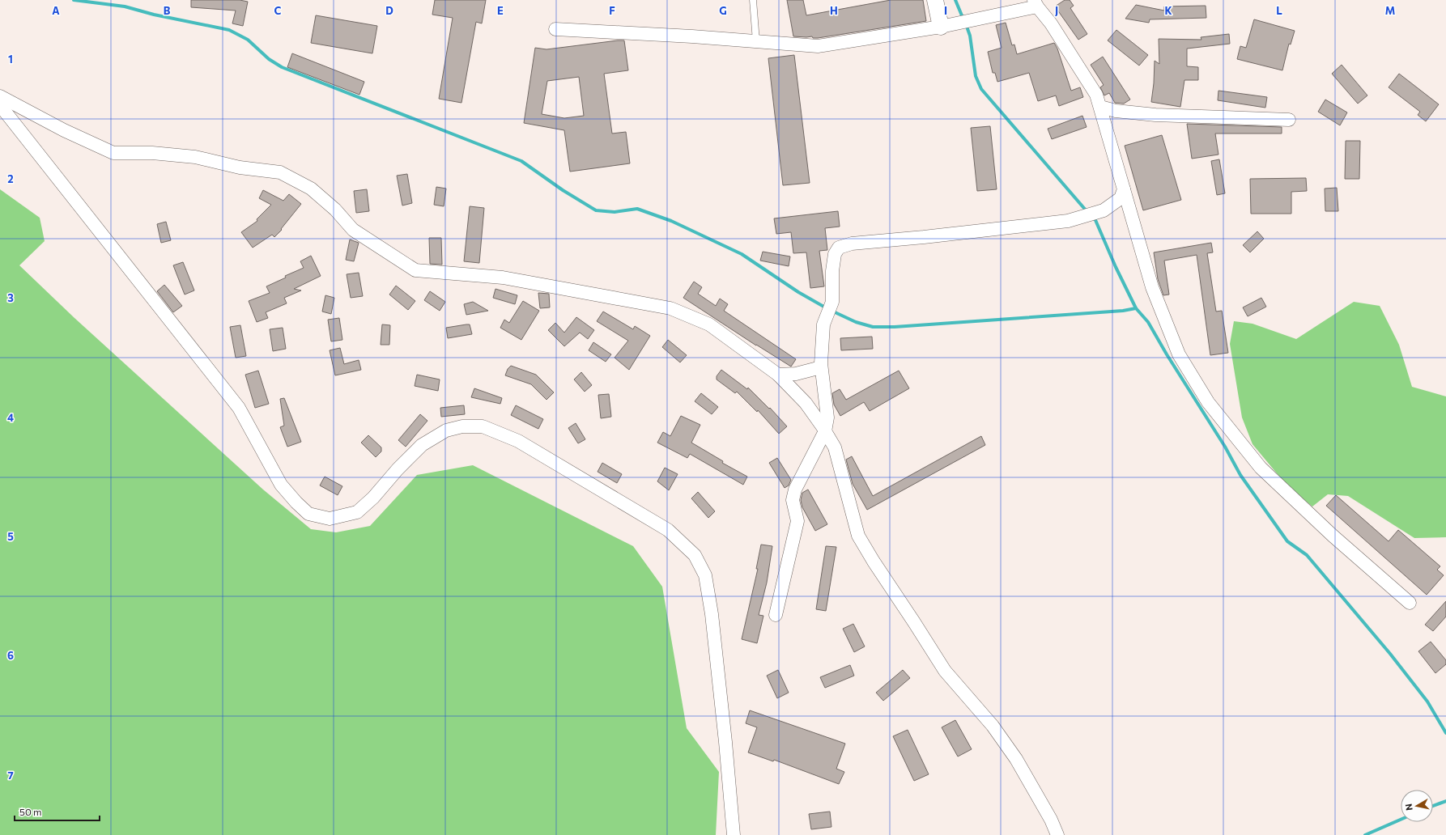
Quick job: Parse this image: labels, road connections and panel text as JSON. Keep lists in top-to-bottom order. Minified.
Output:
{"scale_bar":"50 m","north":"left","grid":{"columns":["A","B","C","D","E","F","G","H","I","J","K","L","M"],"rows":["1","2","3","4","5","6","7"]}}
